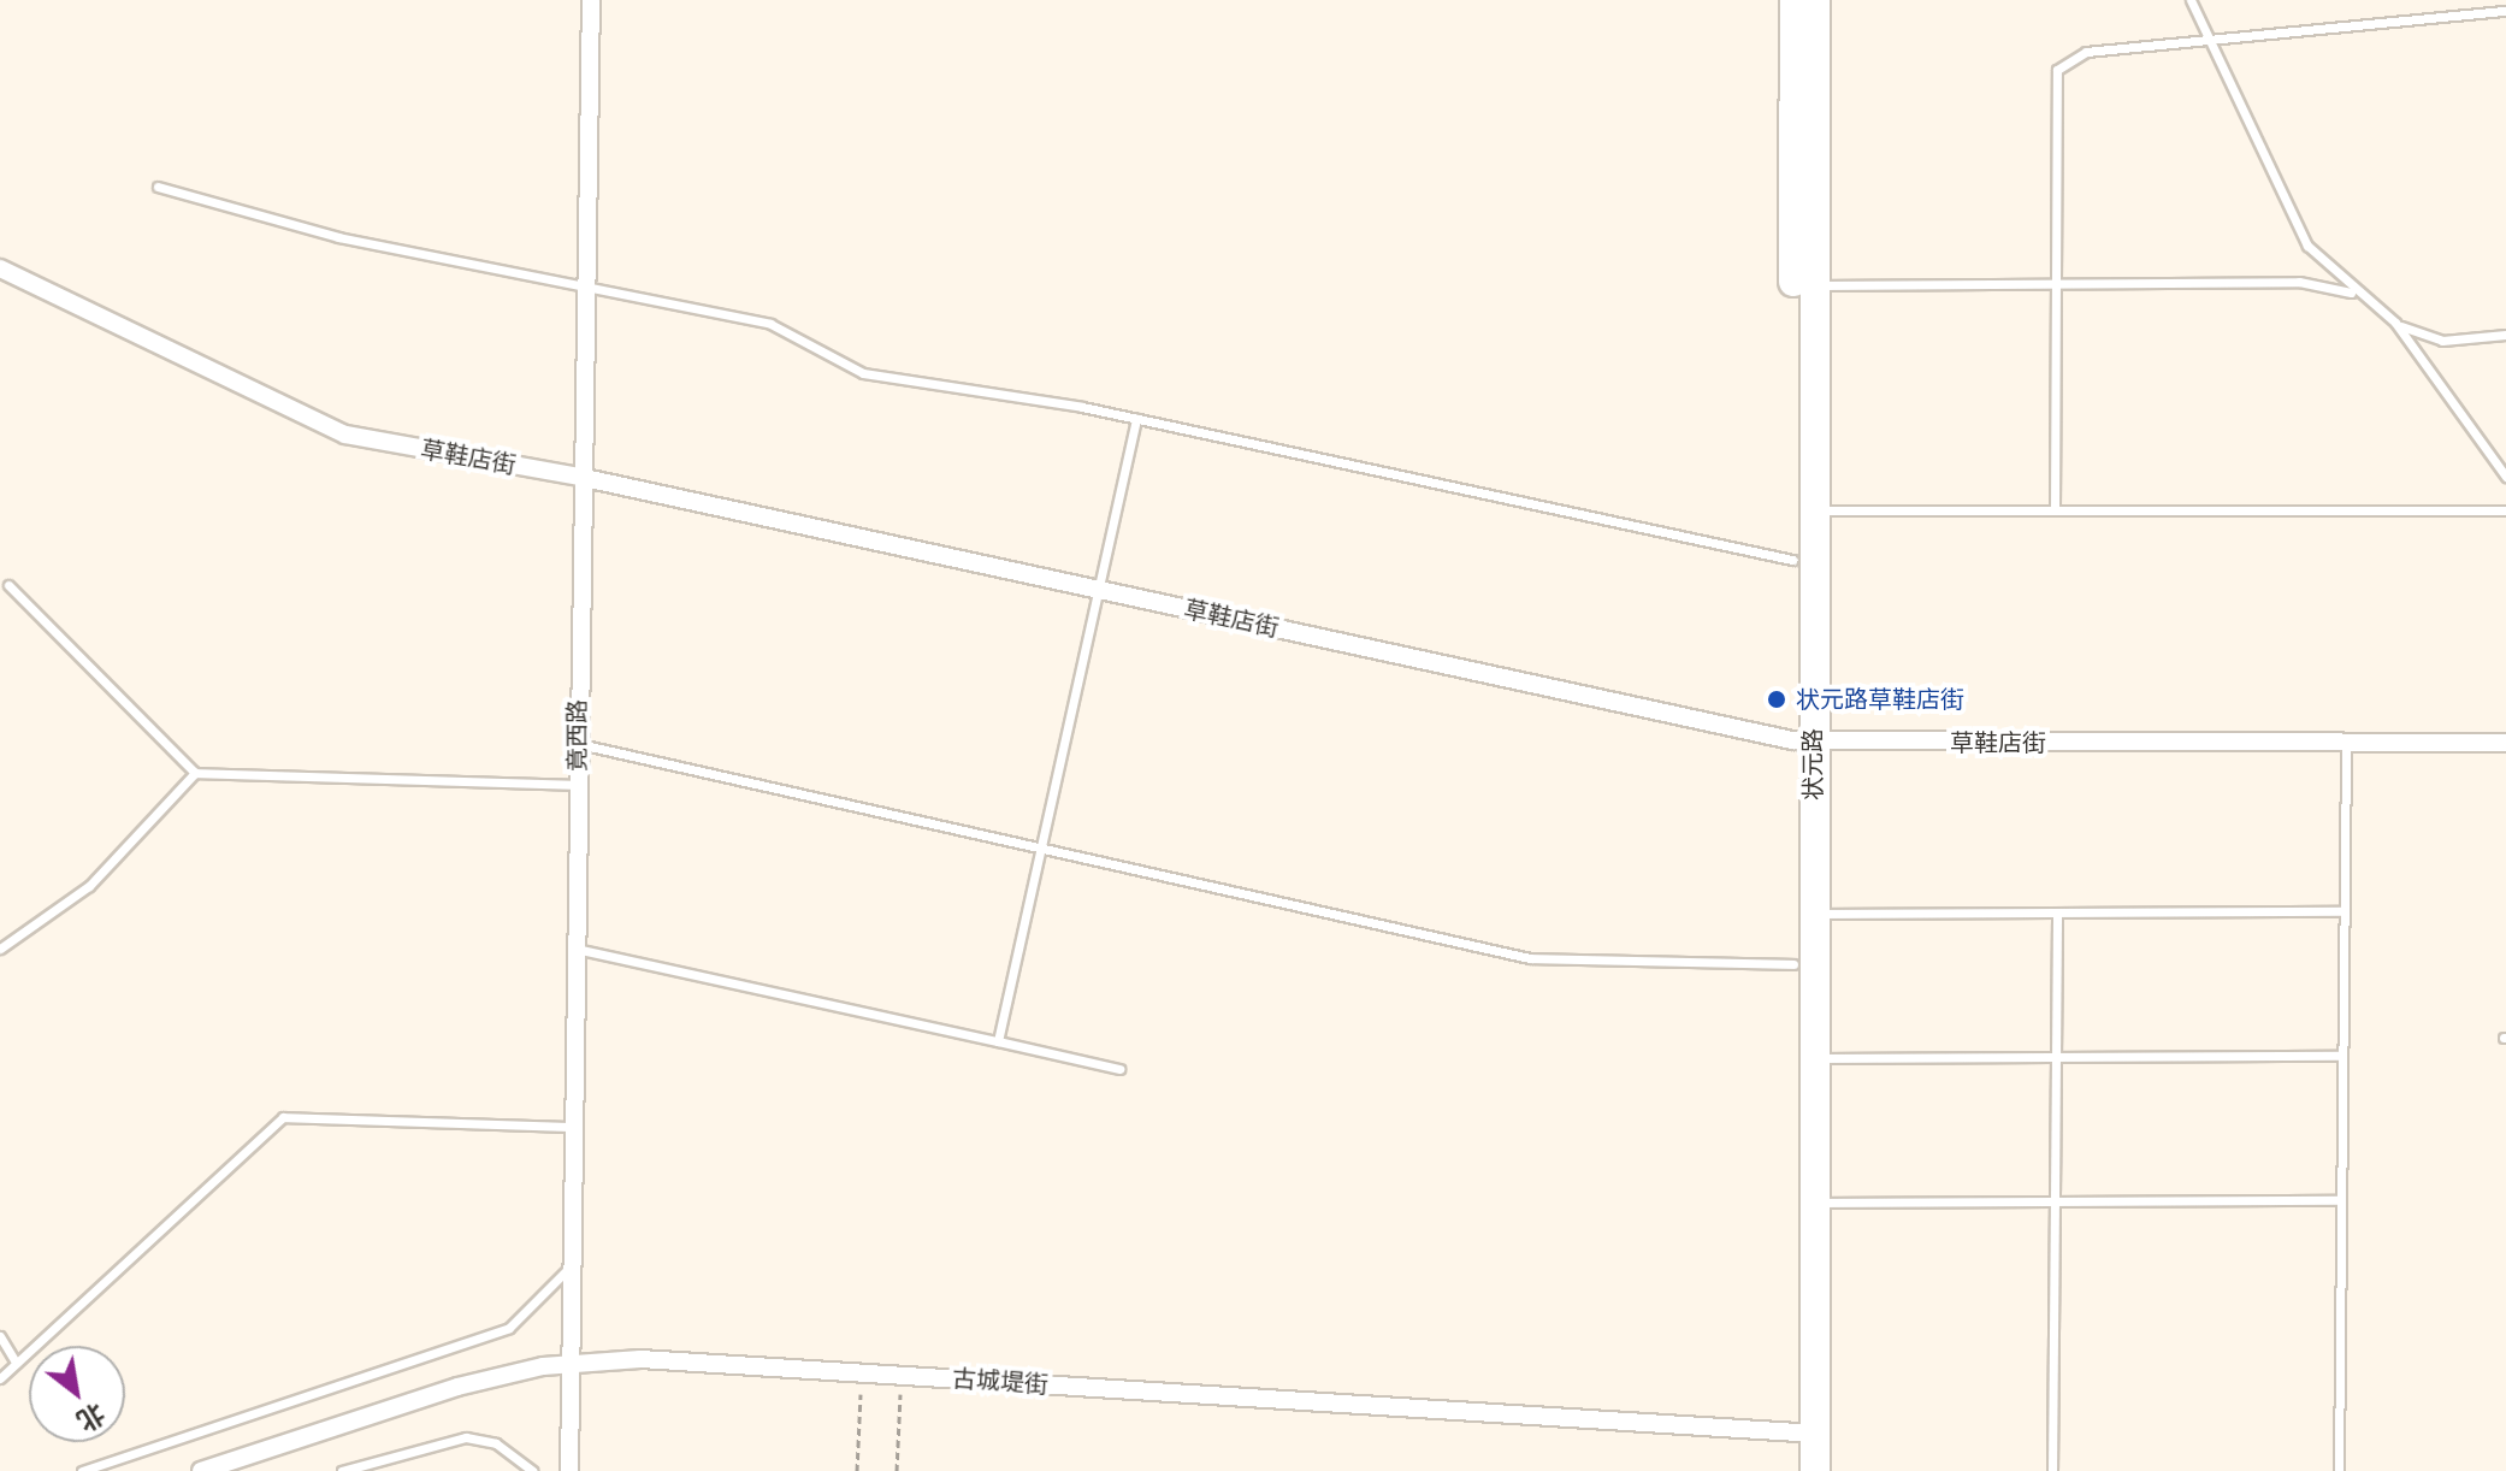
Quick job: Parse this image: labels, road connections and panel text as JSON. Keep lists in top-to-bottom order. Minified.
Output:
{"streets":{"main road":["状元路"],"street":["草鞋店街","竟西路","古城堤街"]},"crossings":[["草鞋店街","竟西路"],["草鞋店街","状元路"],["竟西路","古城堤街"],["状元路","古城堤街"]],"places":["状元路草鞋店街"],"north":"bottom right"}
